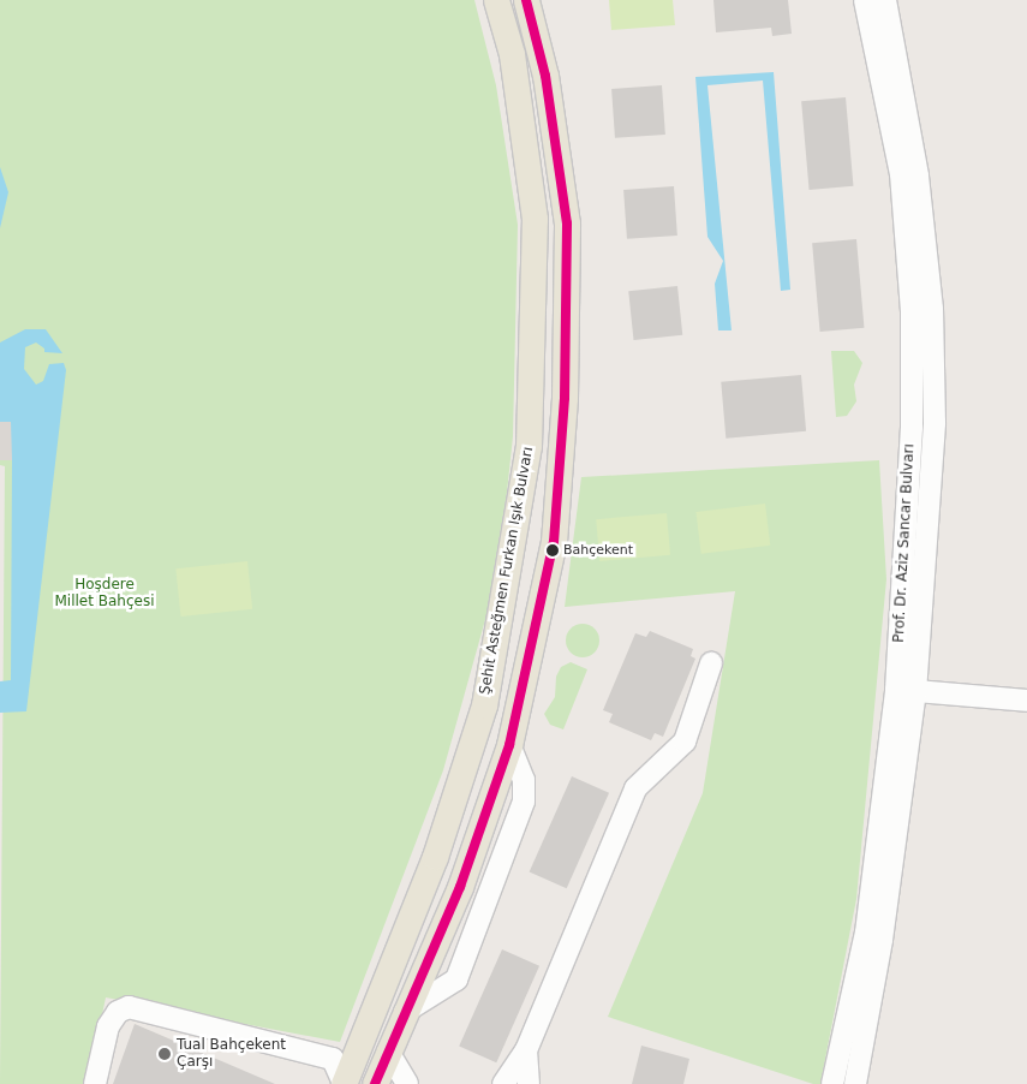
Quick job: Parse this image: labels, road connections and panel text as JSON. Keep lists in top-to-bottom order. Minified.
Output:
{"streets":{"main road":["Şehit Asteğmen Furkan Işık Bulvarı"],"street":["Prof. Dr. Aziz Sancar Bulvarı"]},"parks":["Hoşdere Millet Bahçesi"],"places":["Bahçekent","Tual Bahçekent Çarşı"]}
